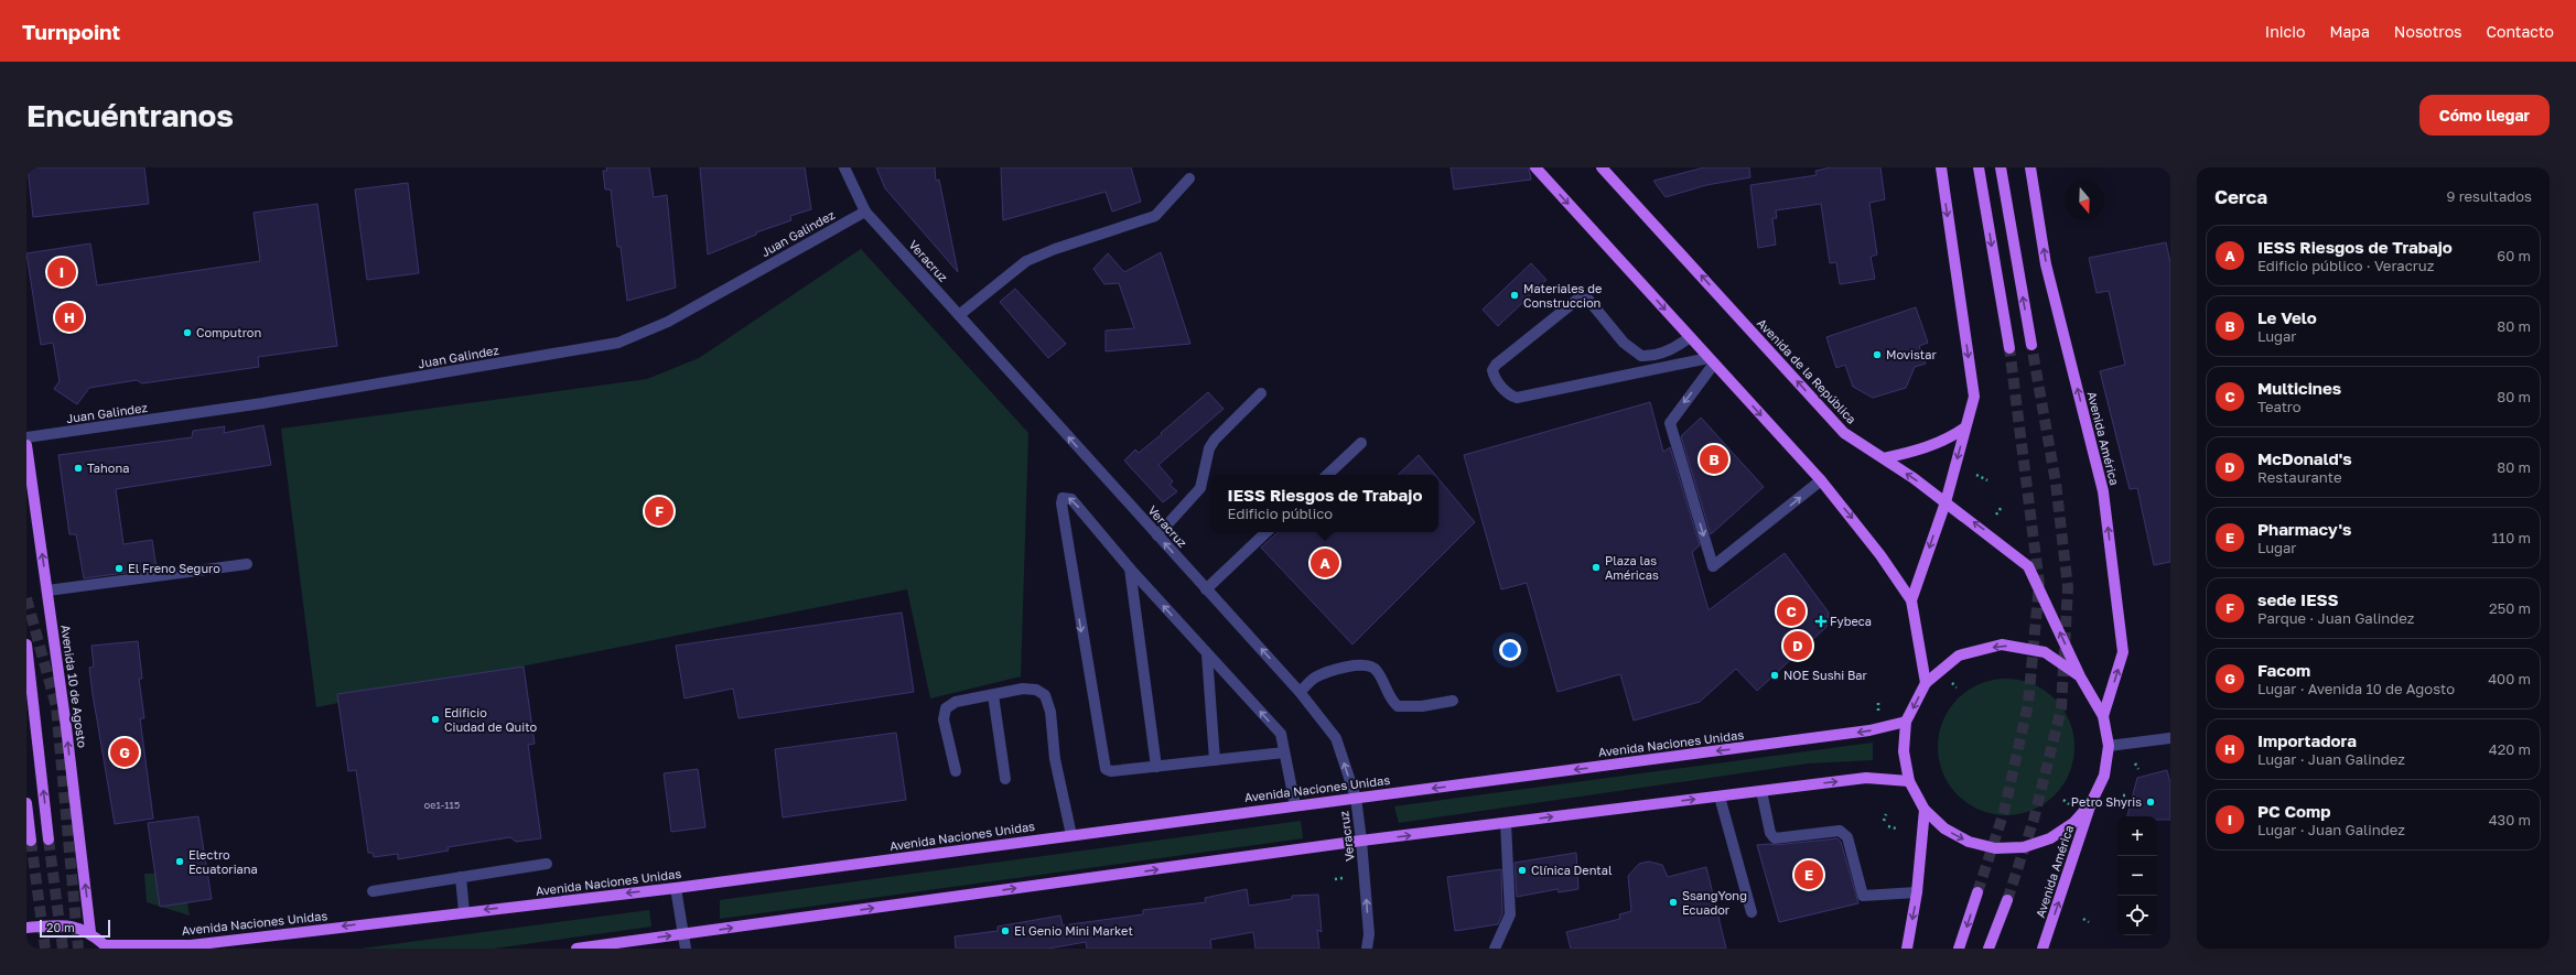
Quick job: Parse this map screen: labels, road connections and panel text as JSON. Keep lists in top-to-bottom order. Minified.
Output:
{"streets":{"main road":["Avenida de la República","Avenida América","Avenida 10 de Agosto","Avenida Naciones Unidas"],"street":["Juan Galindez","Veracruz"]},"crossings":[["Juan Galindez","Veracruz"],["Veracruz","Avenida Naciones Unidas"],["Avenida 10 de Agosto","Avenida Naciones Unidas"]],"places":{"other":["Materiales de Construccion","Computron","Movistar","Tahona","Plaza las Américas","El Freno Seguro","NOE Sushi Bar","Edificio Ciudad de Quito","Petro Shyris","Electro Ecuatoriana","Clínica Dental","SsangYong Ecuador","El Genio Mini Market"],"health":["Fybeca"]},"house_numbers":["oe1-115"],"scale_bar":"20 m","north":"bottom","page":{"header":"Turnpoint","nav":["Inicio","Mapa","Nosotros","Contacto"],"buttons":"Cómo llegar","title":"Encuéntranos","heading":["Cerca","9 resultados"],"list":[{"mark":"A","name":"IESS Riesgos de Trabajo","note":"Edificio público · Veracruz","value":"60 m"},{"mark":"B","name":"Le Velo","note":"Lugar","value":"80 m"},{"mark":"C","name":"Multicines","note":"Teatro","value":"80 m"},{"mark":"D","name":"McDonald's","note":"Restaurante","value":"80 m"},{"mark":"E","name":"Pharmacy's","note":"Lugar","value":"110 m"},{"mark":"F","name":"sede IESS","note":"Parque · Juan Galindez","value":"250 m"},{"mark":"G","name":"Facom","note":"Lugar · Avenida 10 de Agosto","value":"400 m"},{"mark":"H","name":"Importadora","note":"Lugar · Juan Galindez","value":"420 m"},{"mark":"I","name":"PC Comp","note":"Lugar · Juan Galindez","value":"430 m"}],"pins":["I","H","B","F","A","C","D","G","E"],"popup":["IESS Riesgos de Trabajo","Edificio público"],"map_buttons":["+","−"],"scale":"20 m"}}
